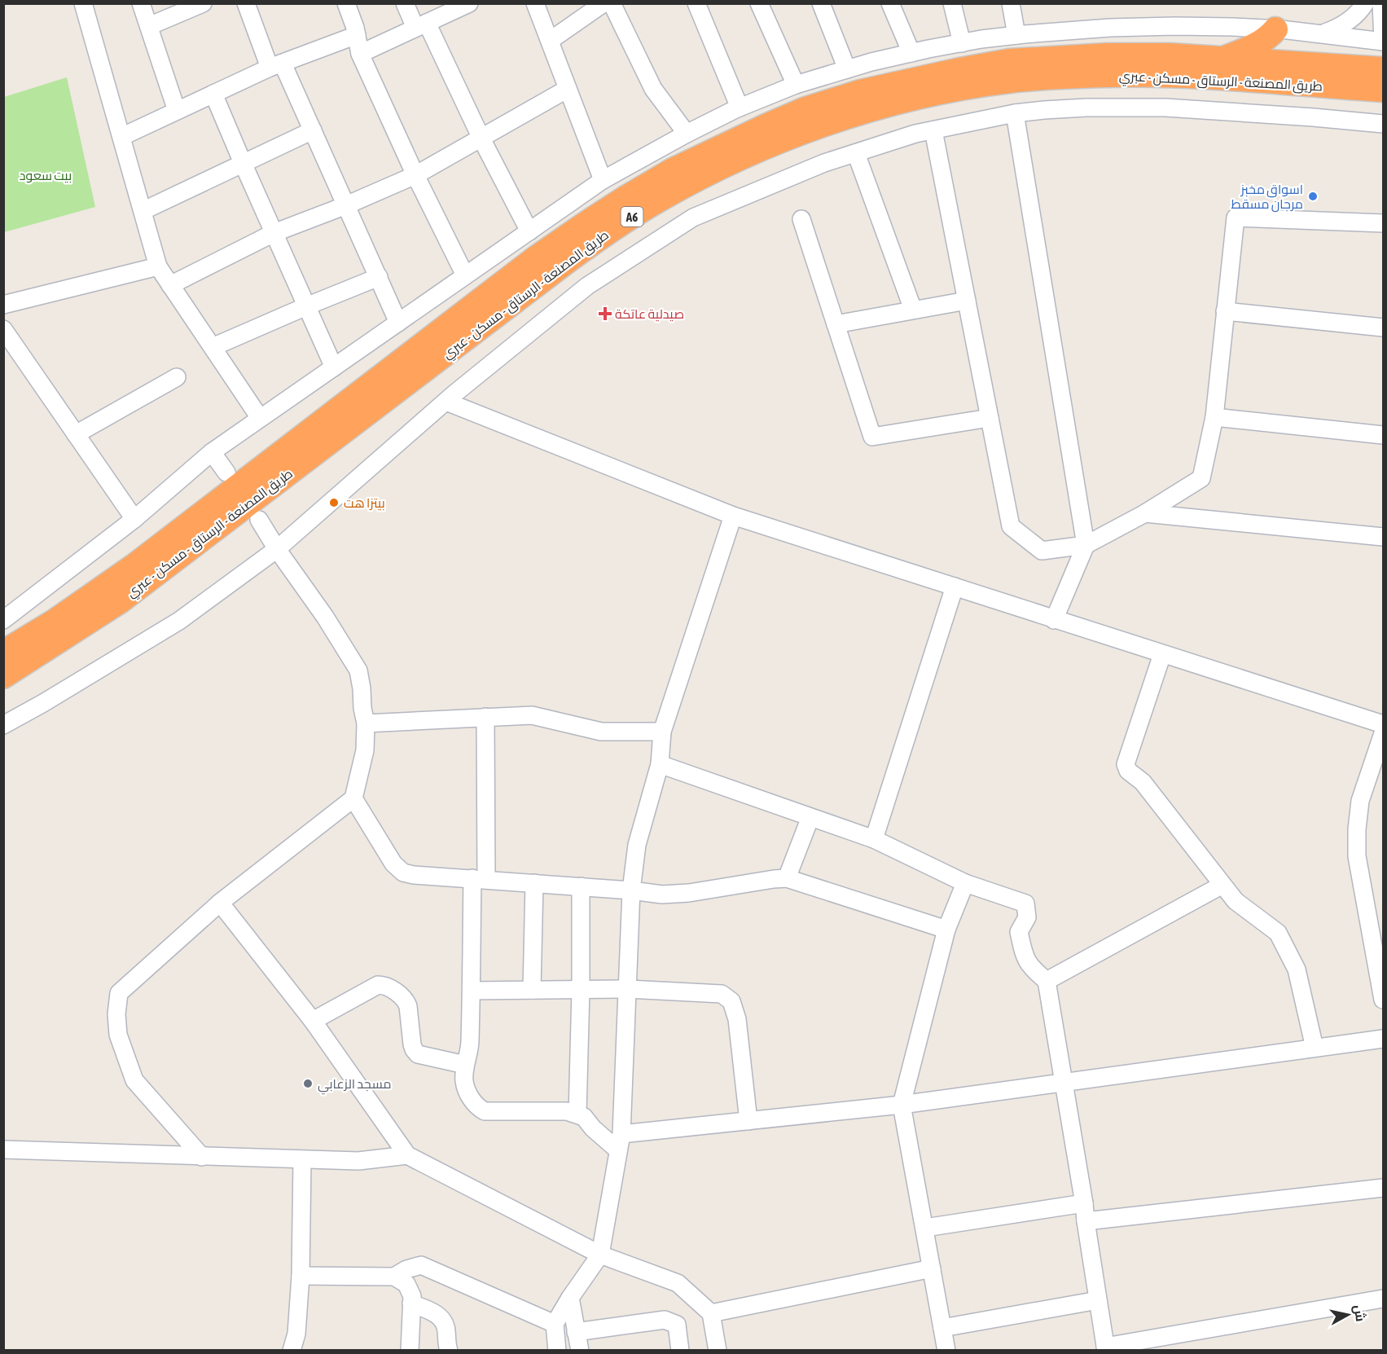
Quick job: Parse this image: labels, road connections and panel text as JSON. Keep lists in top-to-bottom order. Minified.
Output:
{"streets":{"highway":["طريق المصنعة - الرستاق - مسكن - عبري","A6"]},"parks":["بيت سعود"],"places":{"other":["اسواق مخبز مرجان مسقط","بيتزا هت","مسجد الزعابي"],"health":["صيدلية عاتكة"]},"north":"right"}
